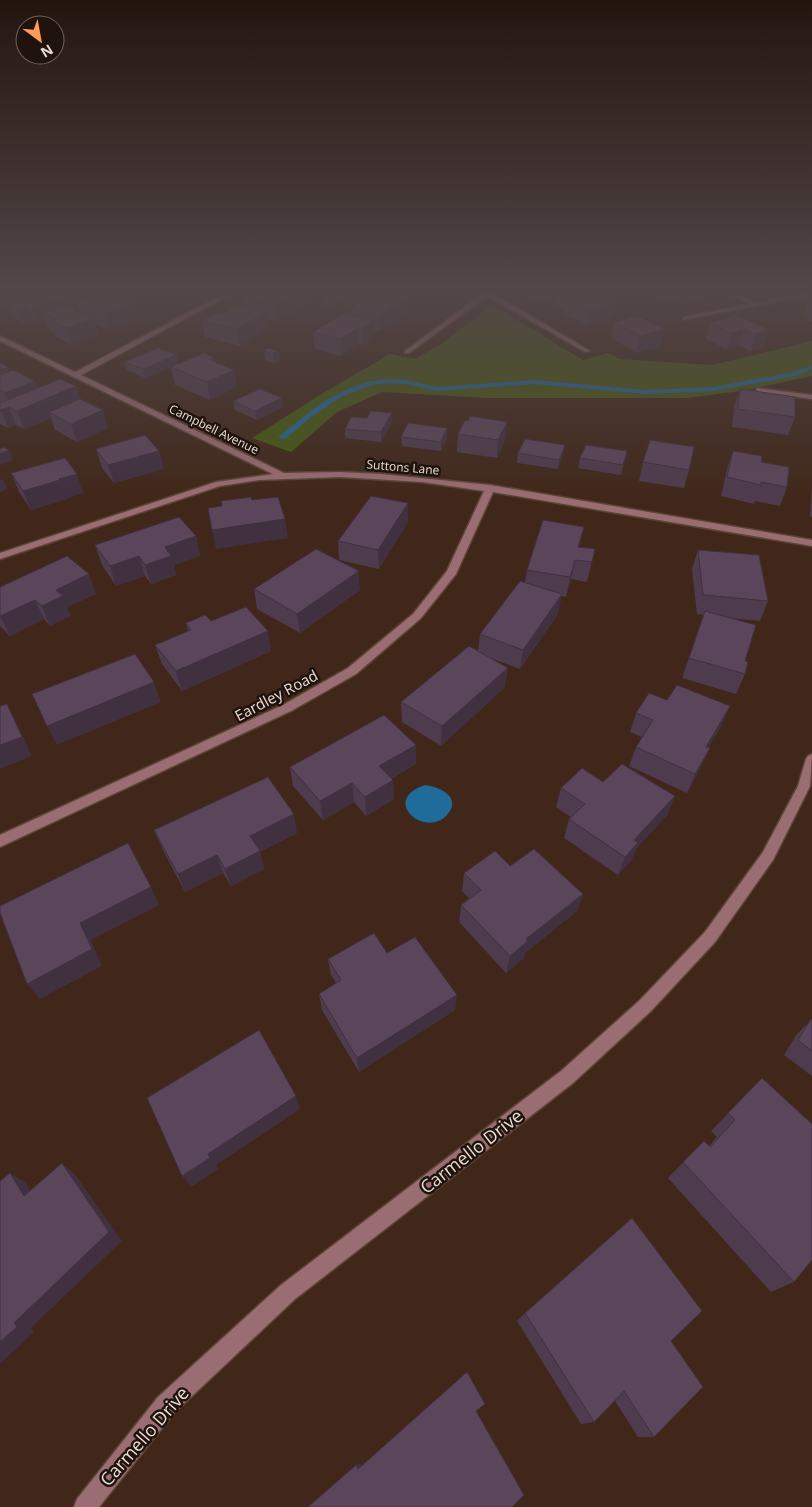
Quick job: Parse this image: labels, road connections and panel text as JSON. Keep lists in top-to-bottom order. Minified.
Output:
{"streets":{"street":["Campbell Avenue","Suttons Lane","Eardley Road","Carmello Drive"]},"crossings":[["Campbell Avenue","Suttons Lane"],["Suttons Lane","Eardley Road"]],"north":"bottom right"}
